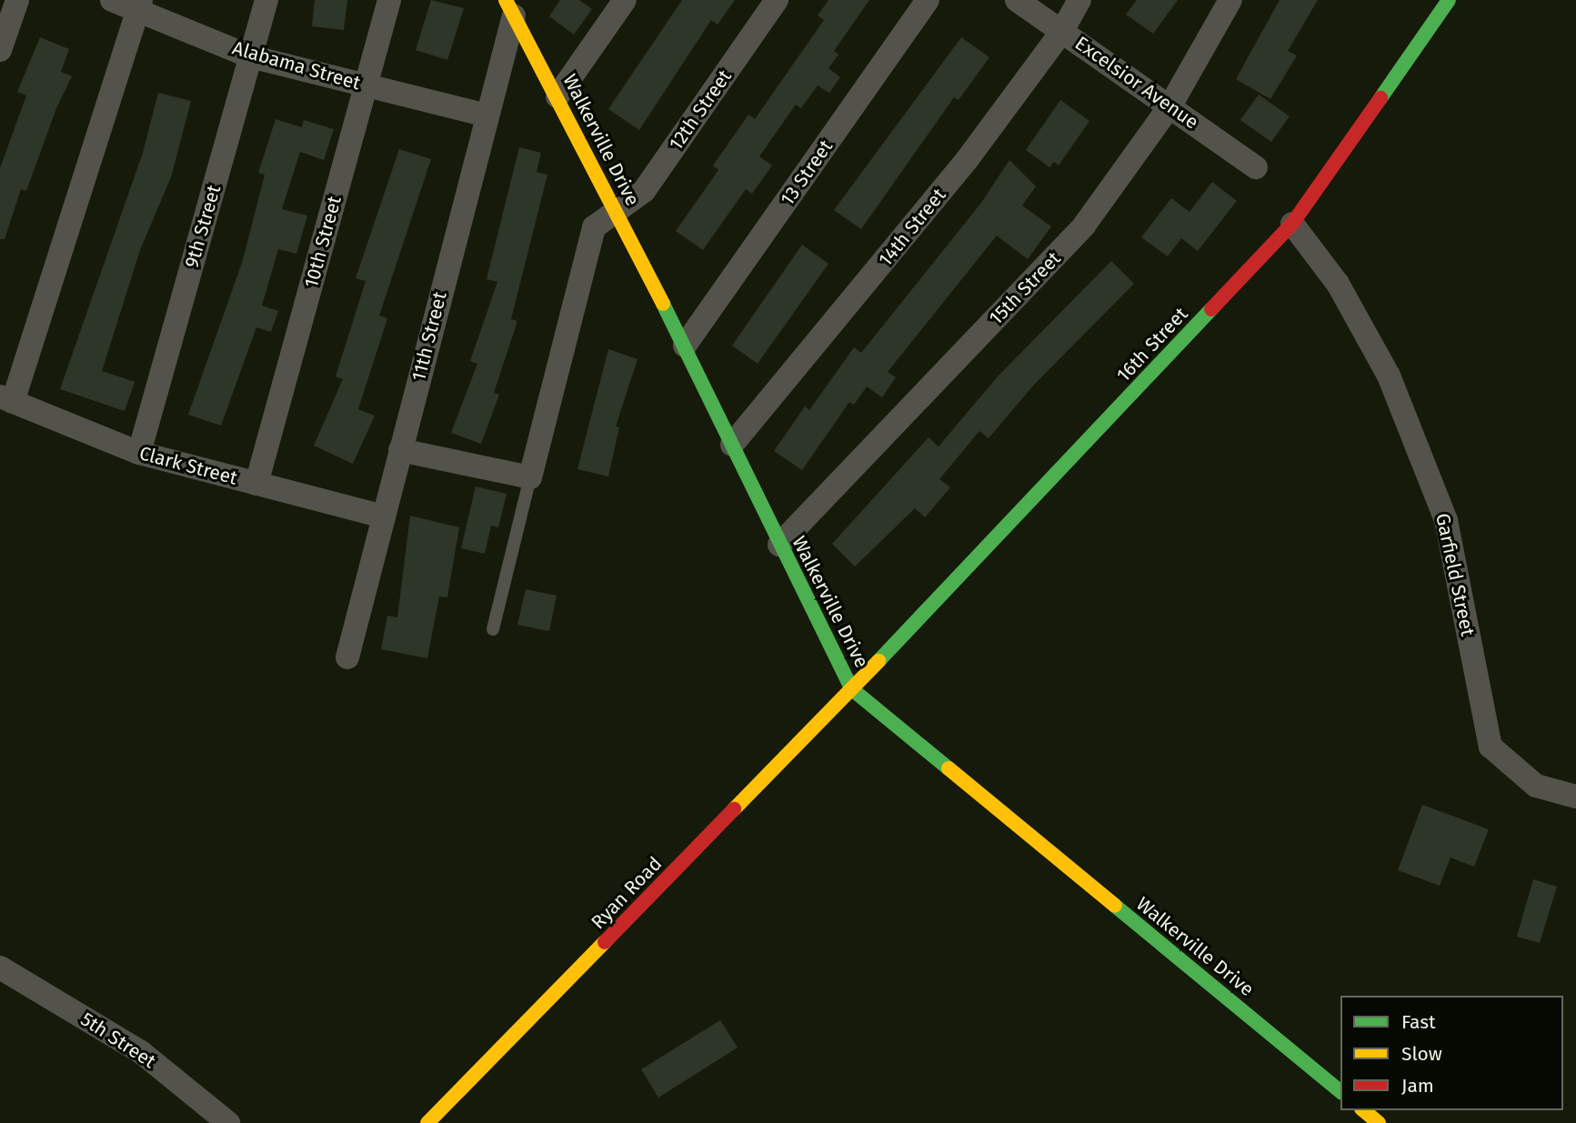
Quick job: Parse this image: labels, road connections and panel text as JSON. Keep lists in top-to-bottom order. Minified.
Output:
{"streets":{"street":["Alabama Street","Excelsior Avenue","12th Street","Walkerville Drive","13 Street","9th Street","14th Street","10th Street","15th Street","11th Street","16th Street","Clark Street","Garfield Street","Ryan Road","5th Street"]},"crossings":[["Alabama Street","9th Street"],["Alabama Street","10th Street"],["Alabama Street","11th Street"],["Excelsior Avenue","14th Street"],["Excelsior Avenue","15th Street"],["12th Street","Walkerville Drive"],["Walkerville Drive","13 Street"],["Walkerville Drive","14th Street"],["Walkerville Drive","15th Street"],["Walkerville Drive","11th Street"],["Walkerville Drive","16th Street"],["Walkerville Drive","Ryan Road"],["9th Street","Clark Street"],["10th Street","Clark Street"],["11th Street","Clark Street"],["16th Street","Garfield Street"],["16th Street","Ryan Road"]],"legend":["Fast","Slow","Jam"]}
